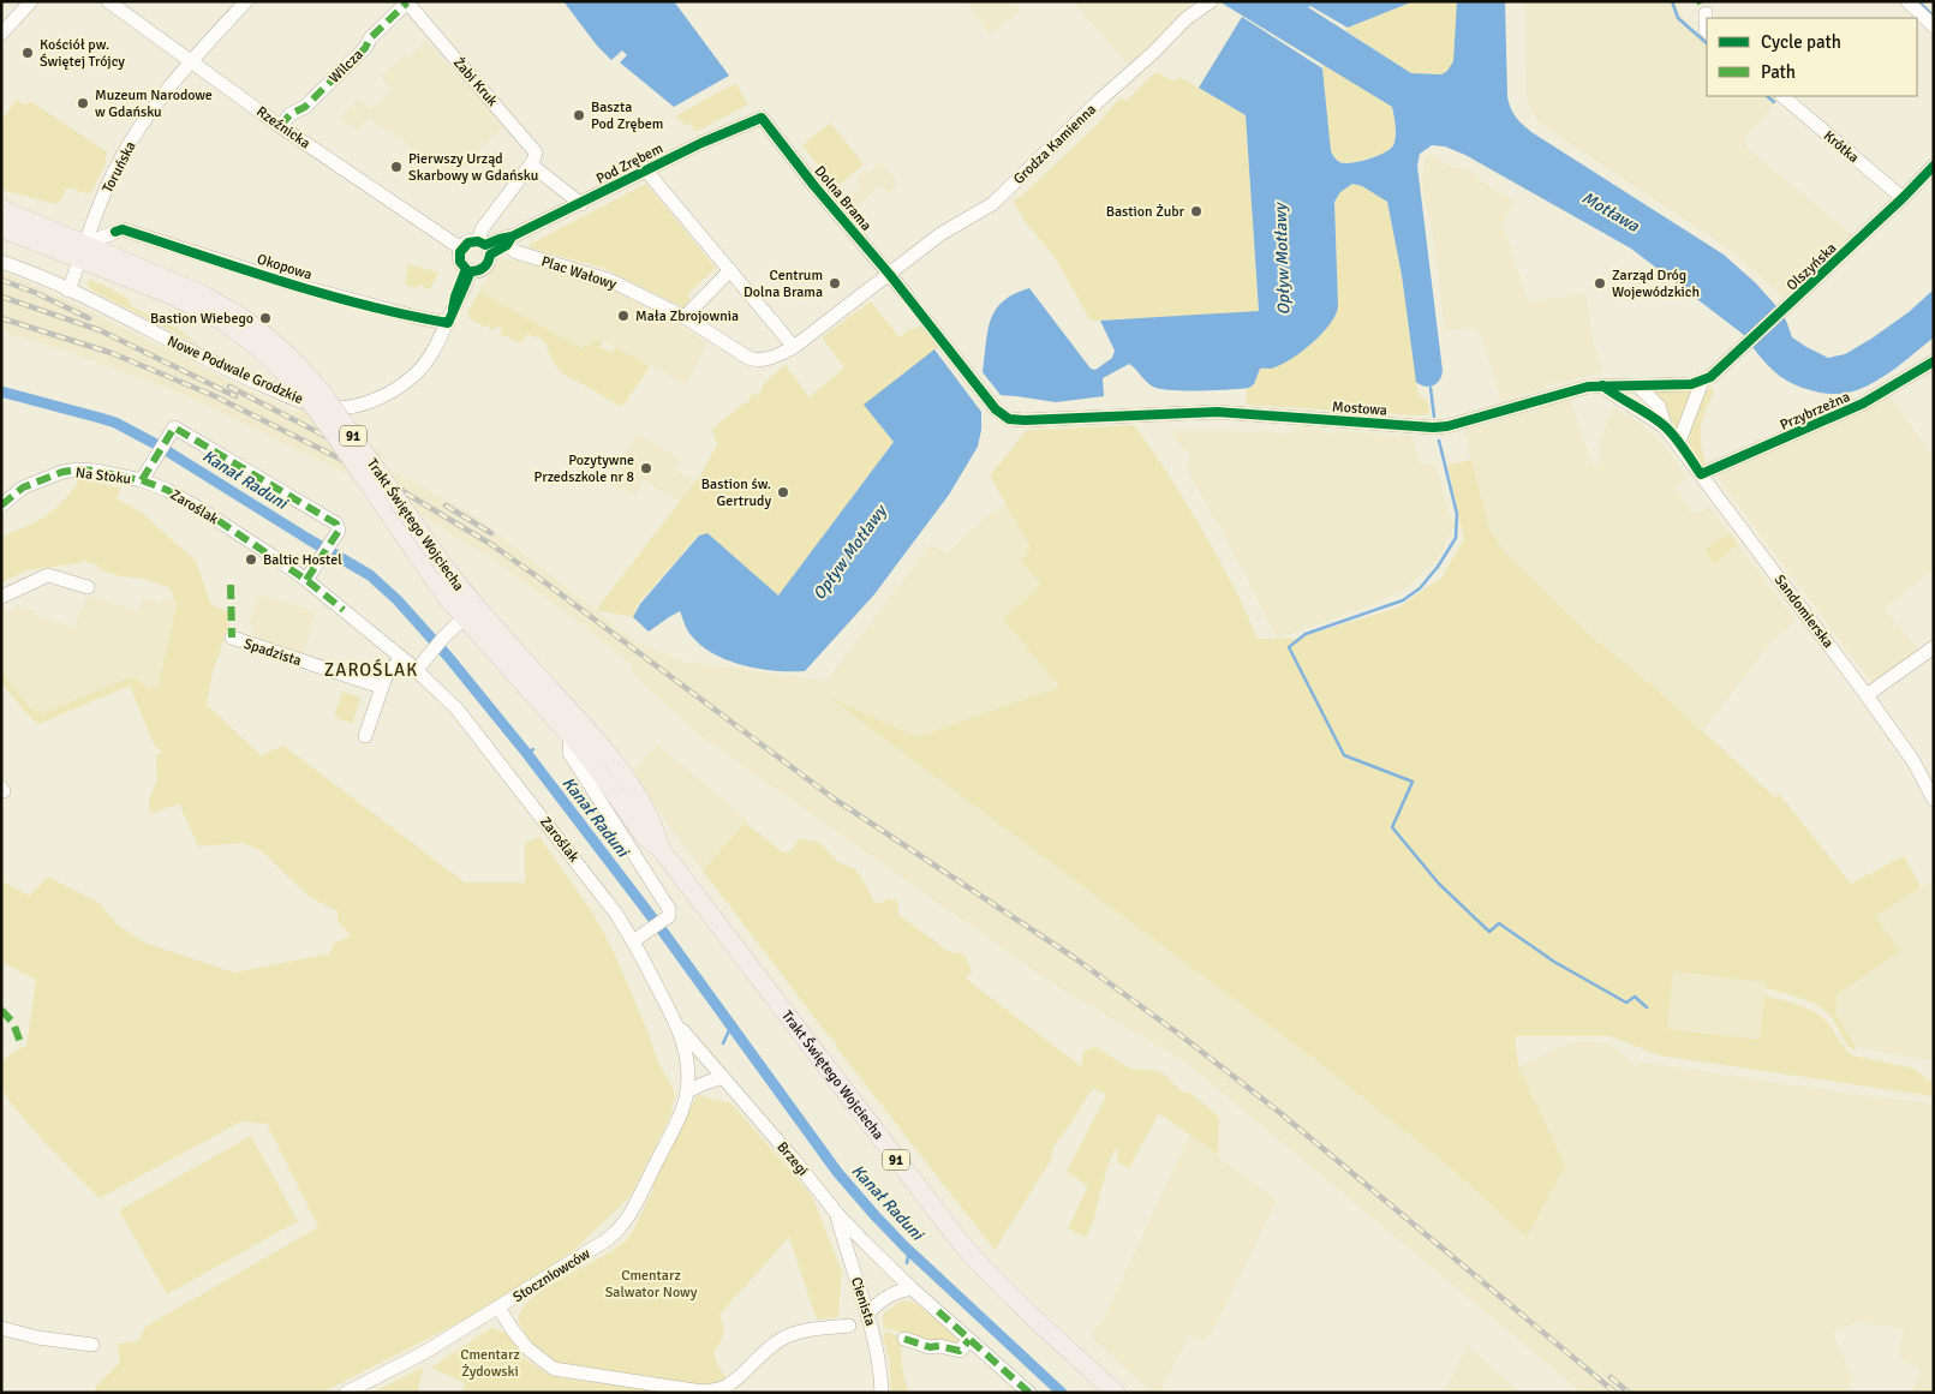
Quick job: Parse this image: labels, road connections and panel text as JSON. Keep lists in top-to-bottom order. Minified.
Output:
{"streets":{"main road":["91","Trakt Świętego Wojciecha"],"street":["Wilcza","Żabi Kruk","Rzeźnicka","Grodza Kamienna","Krótka","Pod Zrębem","Toruńska","Dolna Brama","Okopowa","Olszyńska","Plac Wałowy","Nowe Podwale Grodzkie","Mostowa","Przybrzeżna","Na Stoku","Zaroślak","Sandomierska","Spadzista","Brzegi","Stoczniowców","Cienista"]},"crossings":[["Wilcza","Żabi Kruk"],["Wilcza","Rzeźnicka"],["Rzeźnicka","Pod Zrębem"],["Rzeźnicka","Toruńska"],["Rzeźnicka","Nowe Podwale Grodzkie"],["Grodza Kamienna","Dolna Brama"],["Grodza Kamienna","Plac Wałowy"],["Krótka","Olszyńska"],["Pod Zrębem","Dolna Brama"],["Pod Zrębem","Plac Wałowy"],["Pod Zrębem","Nowe Podwale Grodzkie"],["Toruńska","Okopowa"],["Toruńska","91"],["Toruńska","Trakt Świętego Wojciecha"],["Dolna Brama","Plac Wałowy"],["Okopowa","Nowe Podwale Grodzkie"],["Okopowa","91"],["Okopowa","Trakt Świętego Wojciecha"],["Olszyńska","Mostowa"],["Mostowa","Sandomierska"],["Przybrzeżna","Sandomierska"],["91","Trakt Świętego Wojciecha"],["Na Stoku","Zaroślak"],["Zaroślak","Trakt Świętego Wojciecha"],["Zaroślak","Brzegi"],["Zaroślak","Stoczniowców"],["Brzegi","Stoczniowców"],["Brzegi","Cienista"]],"districts":["ZAROŚLAK"],"water":["Motława","Opływ Motławy","Kanał Raduni"],"parks":["Cmentarz Salwator Nowy","Cmentarz Żydowski"],"places":["Kościół pw. Świętej Trójcy","Muzeum Narodowe w Gdańsku","Baszta Pod Zrębem","Pierwszy Urząd Skarbowy w Gdańsku","Bastion Żubr","Centrum Dolna Brama","Zarząd Dróg Wojewódzkich","Mała Zbrojownia","Bastion Wiebego","Pozytywne Przedszkole nr 8","Bastion św. Gertrudy","Baltic Hostel"],"legend":["Cycle path","Path"]}
